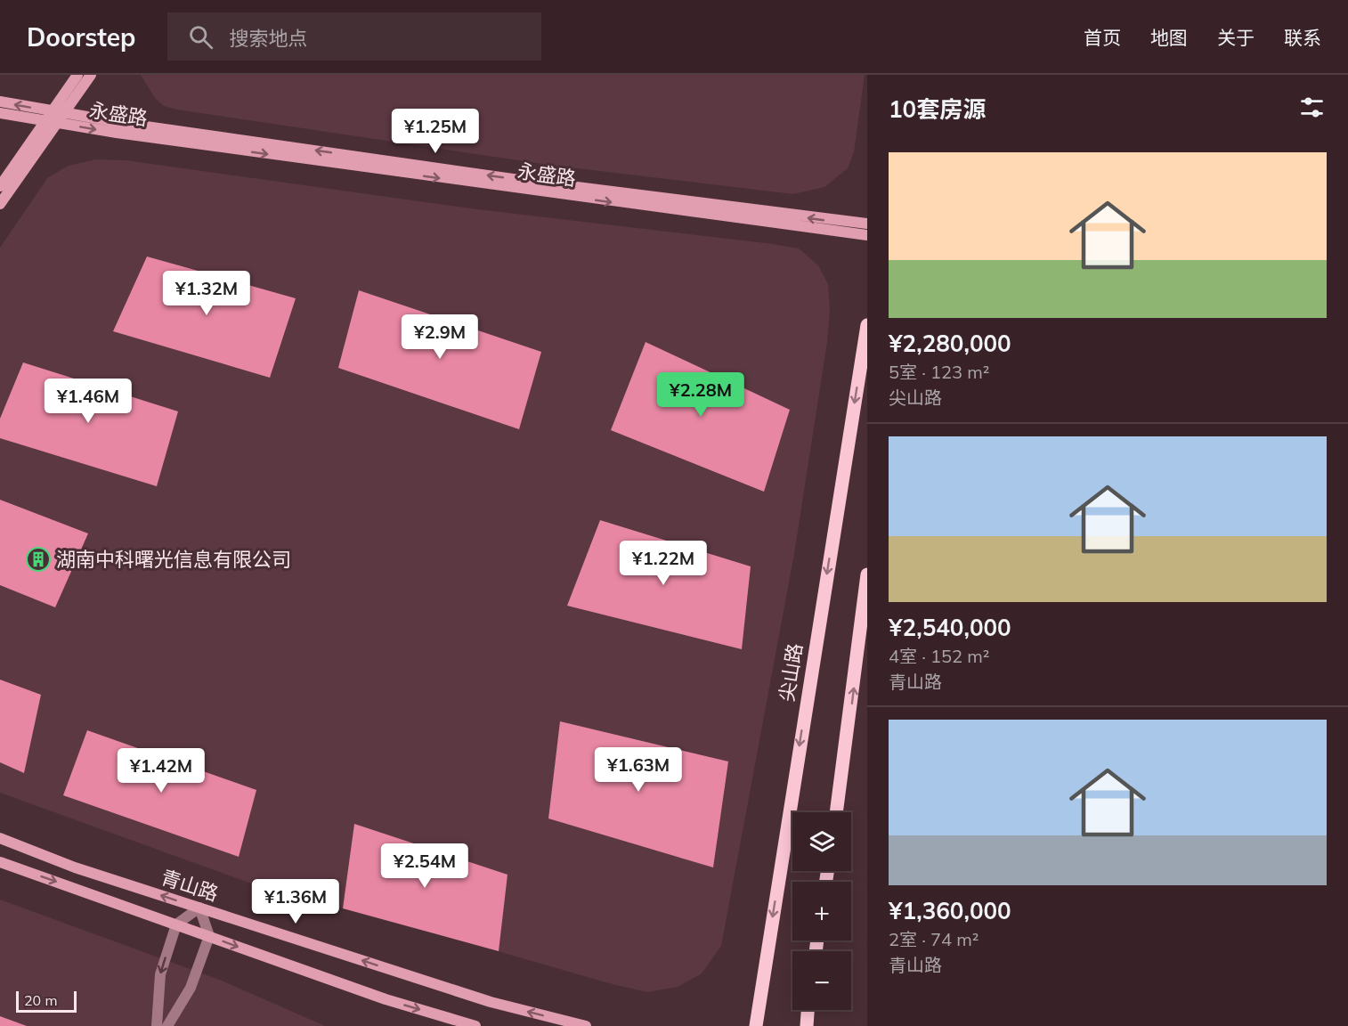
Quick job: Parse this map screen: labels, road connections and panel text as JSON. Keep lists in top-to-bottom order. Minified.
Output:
{"streets":{"main road":["尖山路"],"street":["永盛路","青山路"]},"places":{"building":["湖南中科曙光信息有限公司"]},"scale_bar":"20 m","page":{"header":"Doorstep","search":"搜索地点","nav":["首页","地图","关于","联系"],"heading":"10套房源","price":["¥1.25M","¥1.32M","¥2.9M","¥2.28M","¥1.46M","¥1.22M","¥1.63M","¥1.42M","¥2.54M","¥1.36M"],"list":[{"name":"¥2,280,000","note":"5室 · 123 m² · 尖山路"},{"name":"¥2,540,000","note":"4室 · 152 m² · 青山路"},{"name":"¥1,360,000","note":"2室 · 74 m² · 青山路"}],"map_buttons":["+","−"],"scale":"20 m"}}
